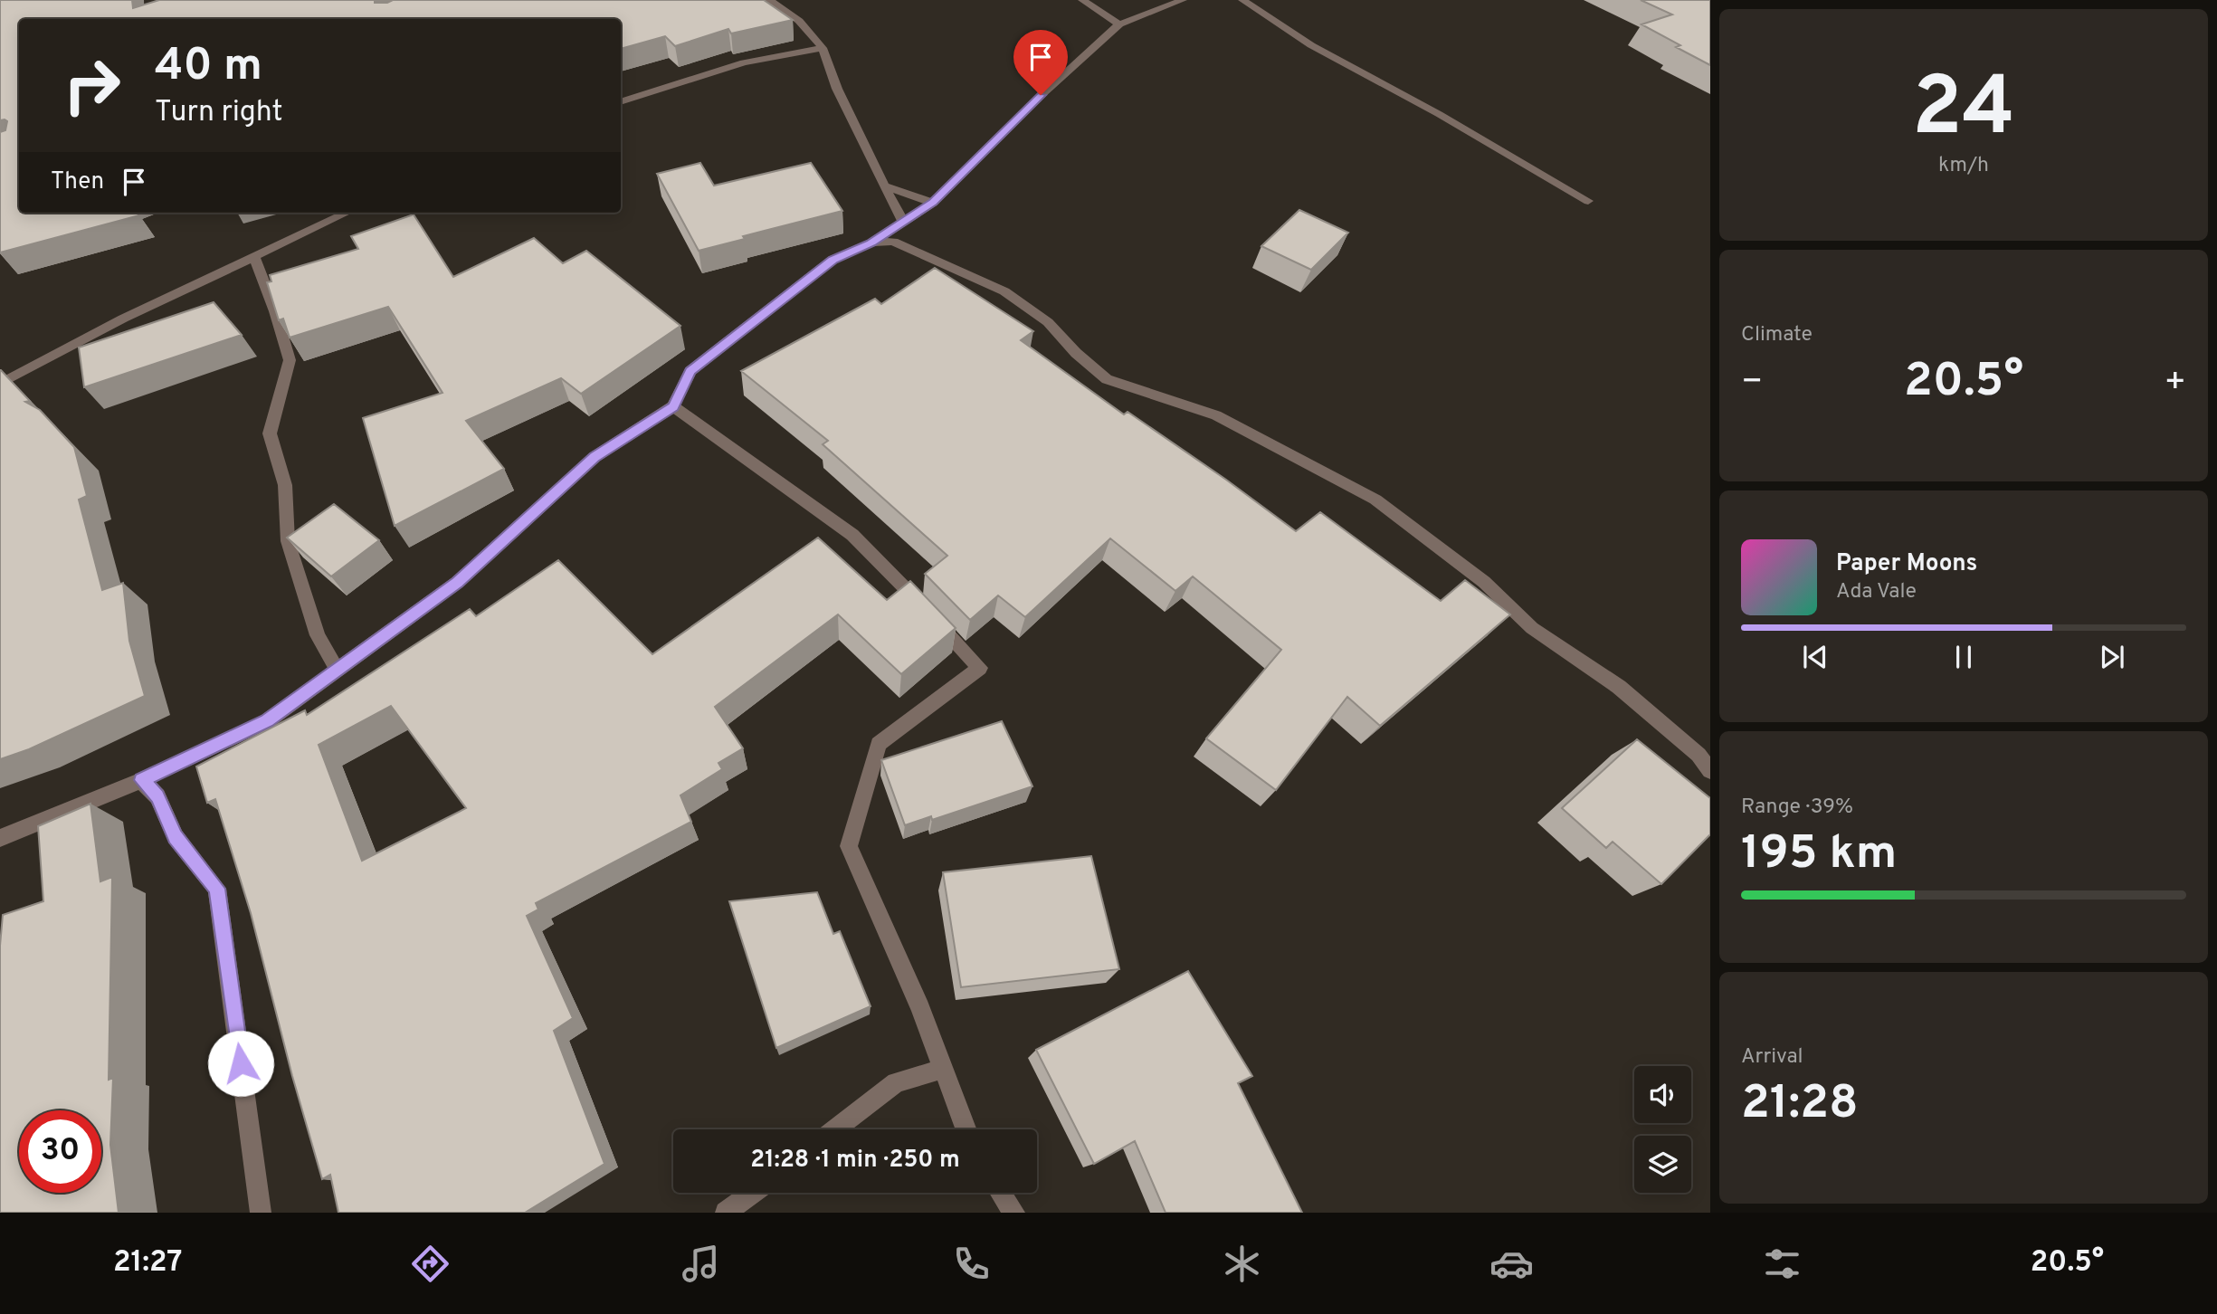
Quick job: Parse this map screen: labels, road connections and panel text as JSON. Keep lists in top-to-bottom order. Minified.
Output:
{"page":{"tile":[["24","km/h"],"Climate",["Range · 39%","195 km"],["Arrival","21:28"]],"turn":["40 m","Turn right"],"then":"Then","heat":["−","20.5°","+"],"song":["Paper Moons","Ada Vale"],"limit":"30","trip":"21:28 · 1 min · 250 m","tabs":["21:27","20.5°"]}}
